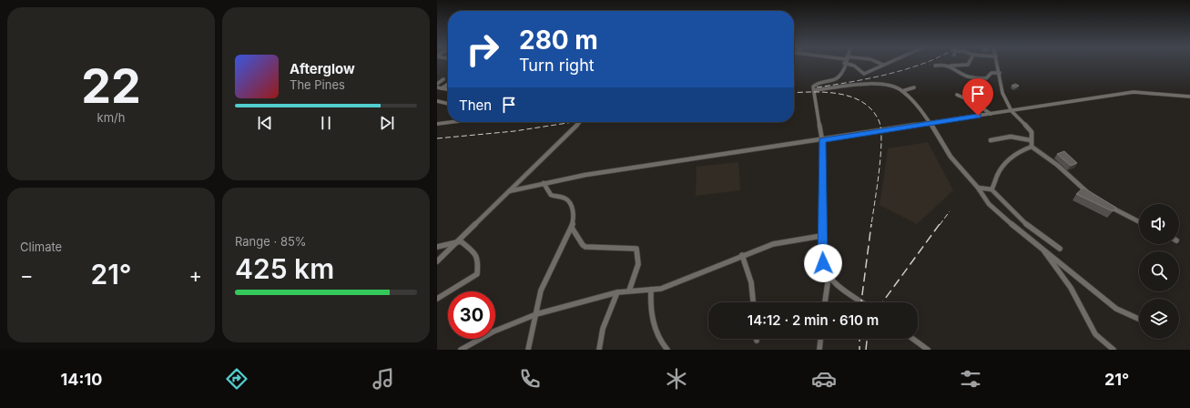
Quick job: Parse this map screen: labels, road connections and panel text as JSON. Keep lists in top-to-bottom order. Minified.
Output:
{"page":{"tile":[["22","km/h"],"Climate",["Range · 85%","425 km"]],"turn":["280 m","Turn right"],"song":["Afterglow","The Pines"],"then":"Then","heat":["−","21°","+"],"limit":"30","trip":"14:12 · 2 min · 610 m","tabs":["14:10","21°"]}}
